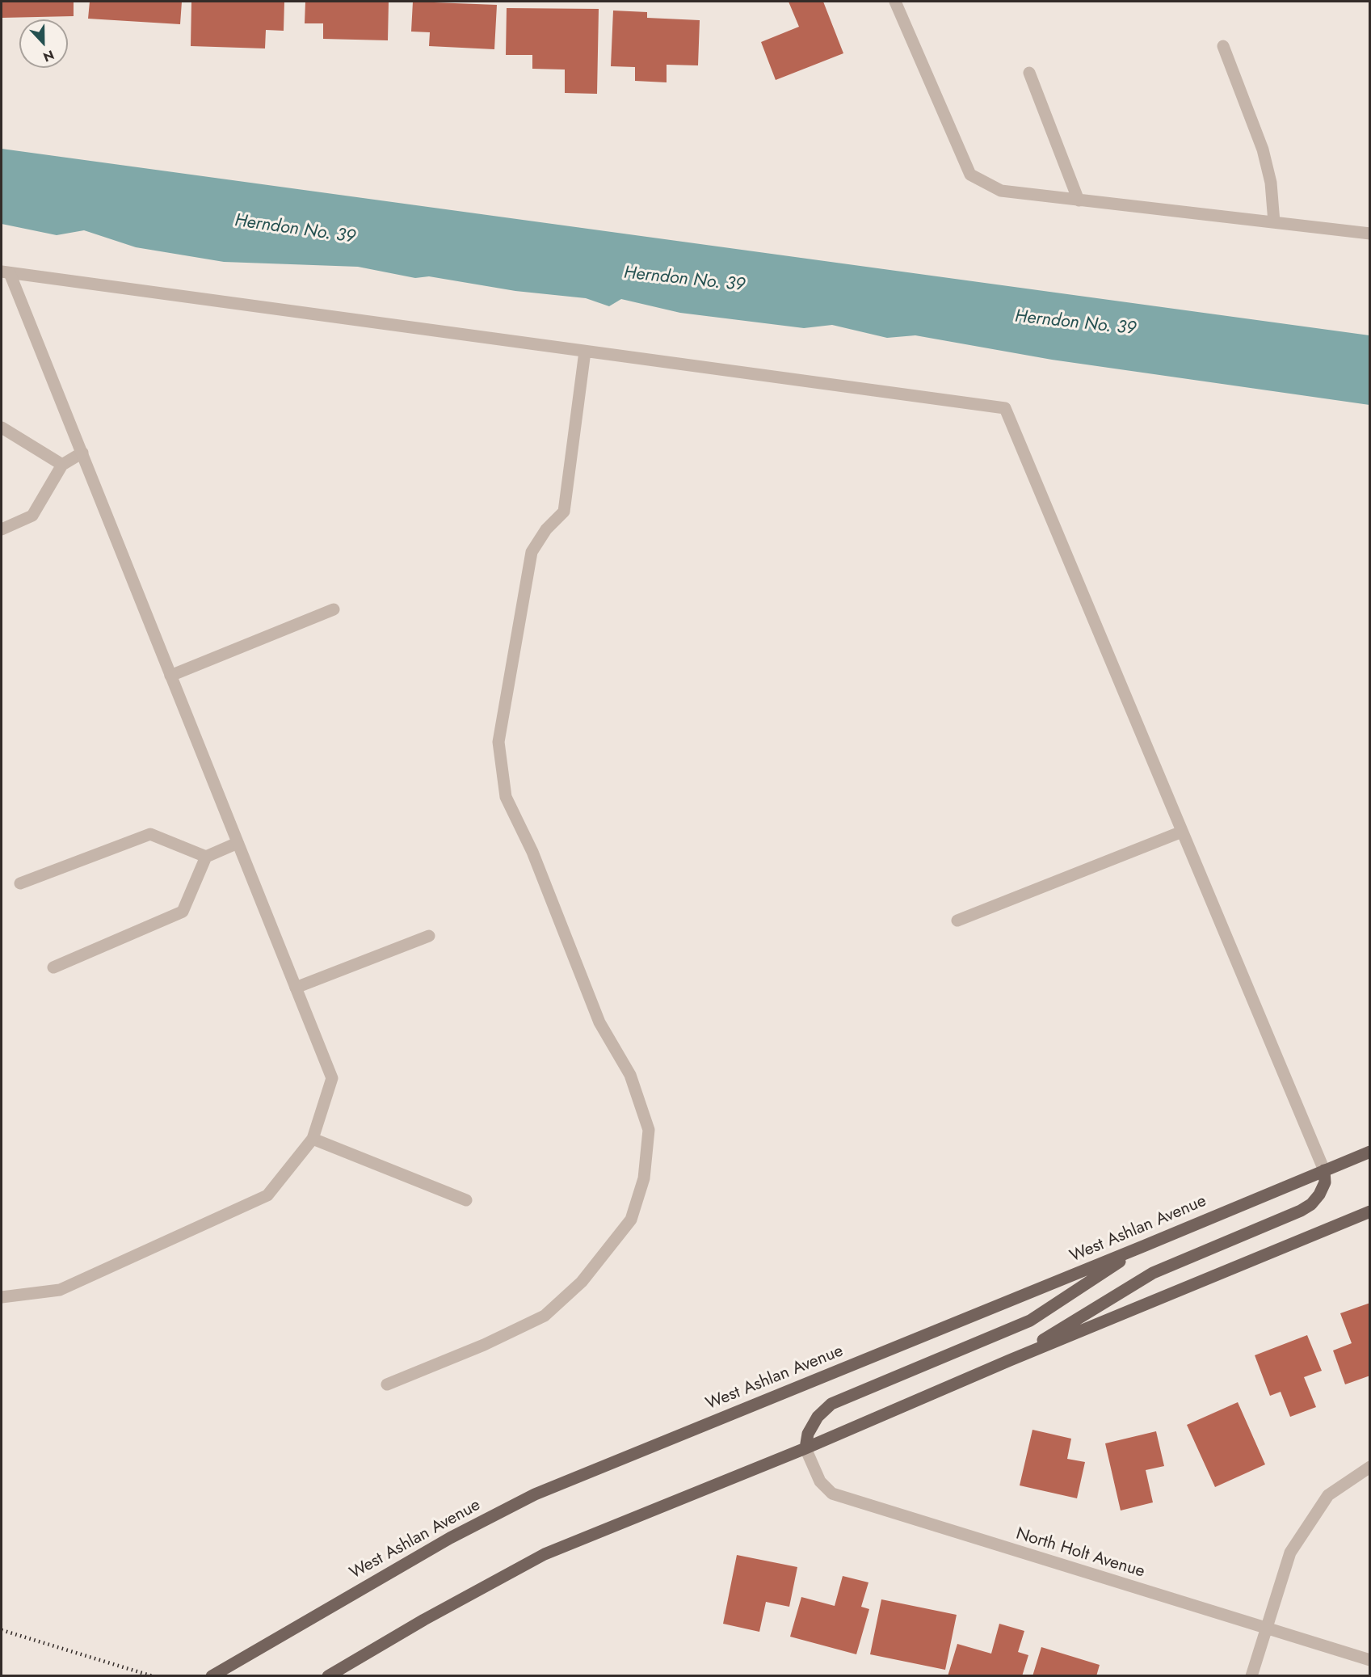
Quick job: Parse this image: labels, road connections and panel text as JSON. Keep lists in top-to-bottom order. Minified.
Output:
{"streets":{"main road":["West Ashlan Avenue"],"street":["North Holt Avenue"]},"water":["Herndon No. 39"],"north":"bottom"}
